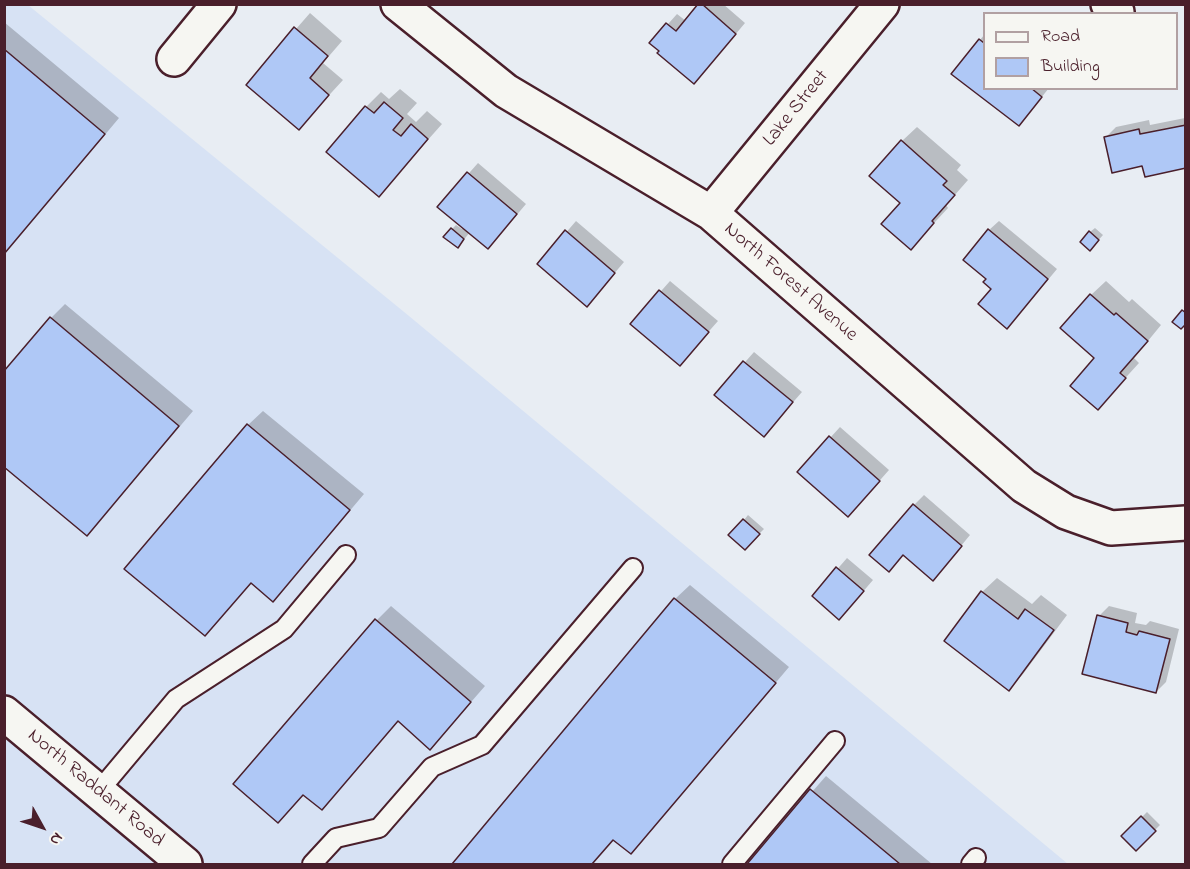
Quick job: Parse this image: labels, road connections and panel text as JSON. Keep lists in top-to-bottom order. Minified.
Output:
{"streets":{"street":["Lake Street","North Forest Avenue","North Raddant Road"]},"crossings":[["Lake Street","North Forest Avenue"]],"legend":["Road","Building"],"north":"bottom right"}
